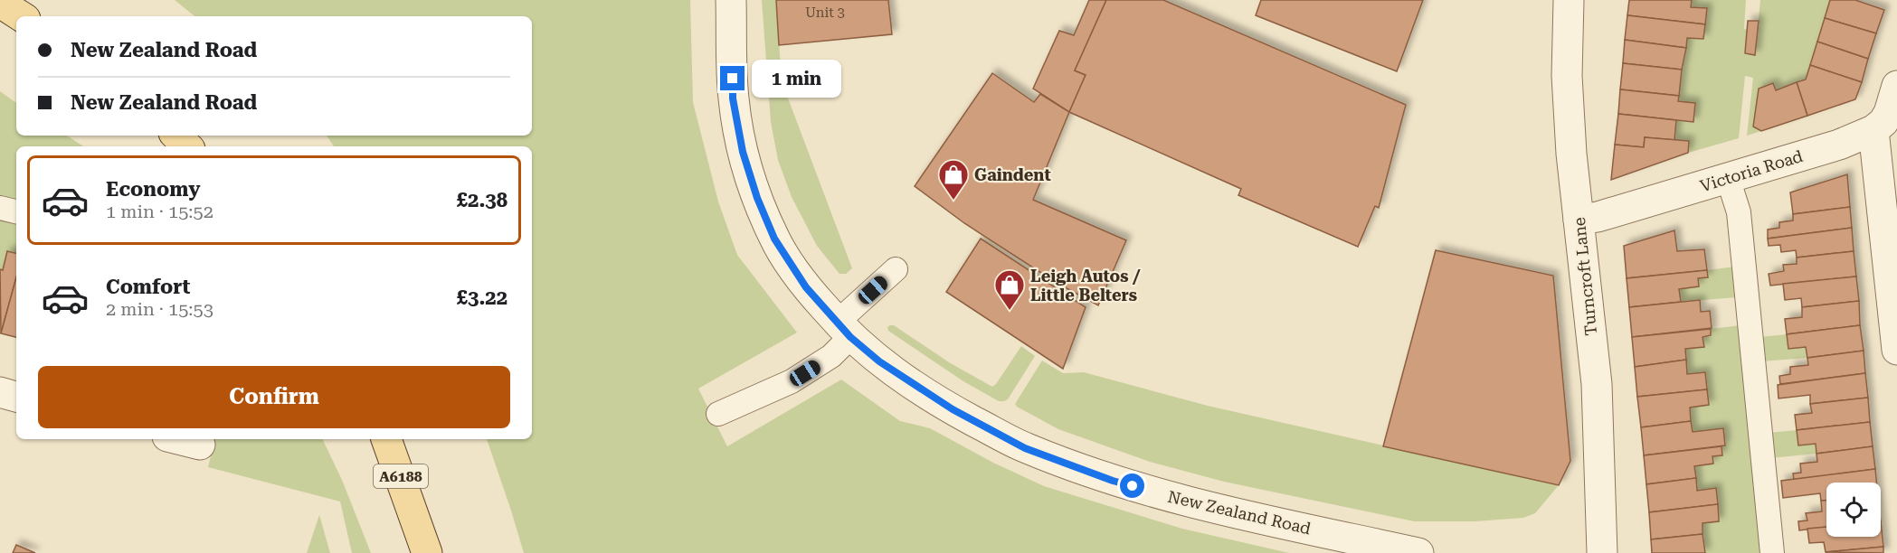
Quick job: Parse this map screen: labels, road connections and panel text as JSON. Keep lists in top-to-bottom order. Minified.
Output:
{"streets":{"main road":["A6188"],"street":["Victoria Road","Turncroft Lane","New Zealand Road"]},"crossings":[["Victoria Road","Turncroft Lane"]],"places":{"shop":["Gaindent","Leigh Autos / Little Belters"]},"house_numbers":["Unit 3"],"page":{"banner":["New Zealand Road","New Zealand Road"],"bubble":"1 min","list":[{"name":"Economy","note":"1 min · 15:52","value":"£2.38"},{"name":"Comfort","note":"2 min · 15:53","value":"£3.22"}],"buttons":"Confirm"}}
